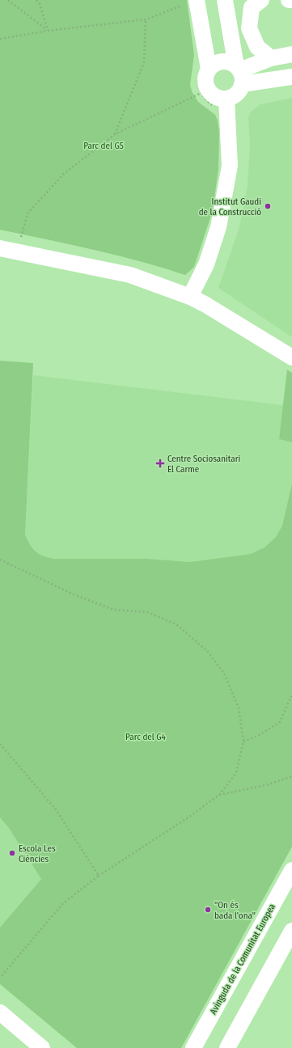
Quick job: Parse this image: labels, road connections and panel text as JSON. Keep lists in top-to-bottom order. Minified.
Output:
{"streets":{"street":["Avinguda de la Comunitat Europea"]},"parks":["Parc del G5","Parc del G4"],"places":{"other":["Institut Gaudi de la Construcció","Escola Les Ciències","\"On és bada l'ona\""],"health":["Centre Sociosanitari El Carme"]}}
